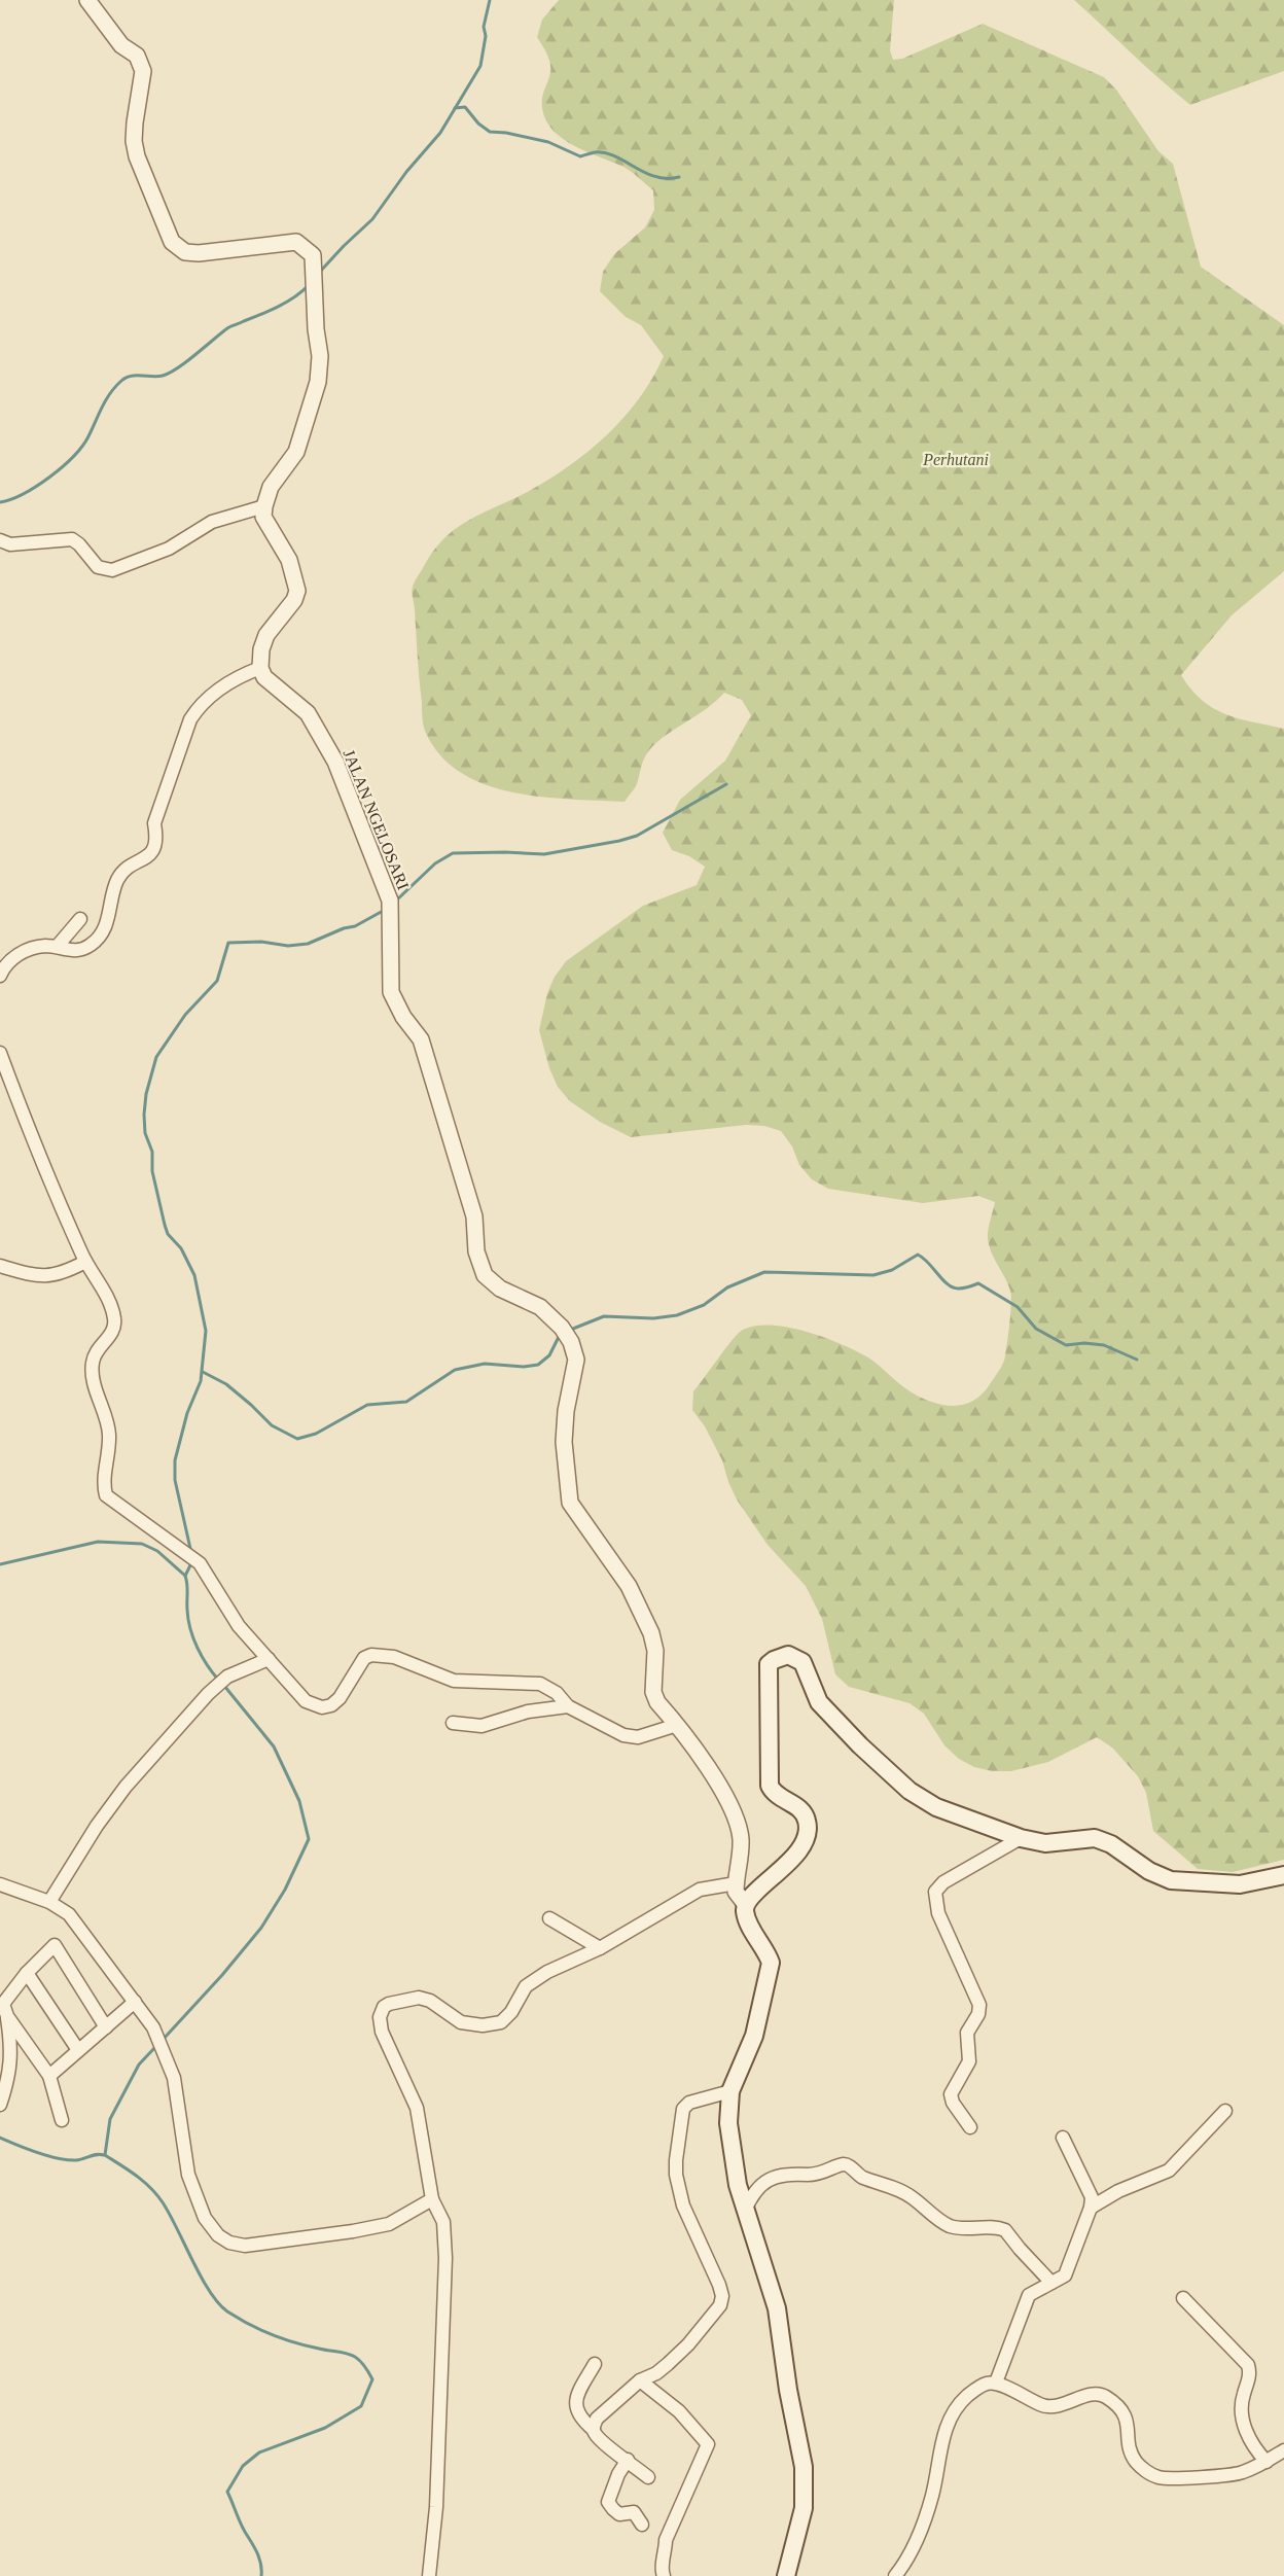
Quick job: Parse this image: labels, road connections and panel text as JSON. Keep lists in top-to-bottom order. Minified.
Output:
{"streets":{"street":["JALAN NGELOSARI"]},"parks":["Perhutani"]}
